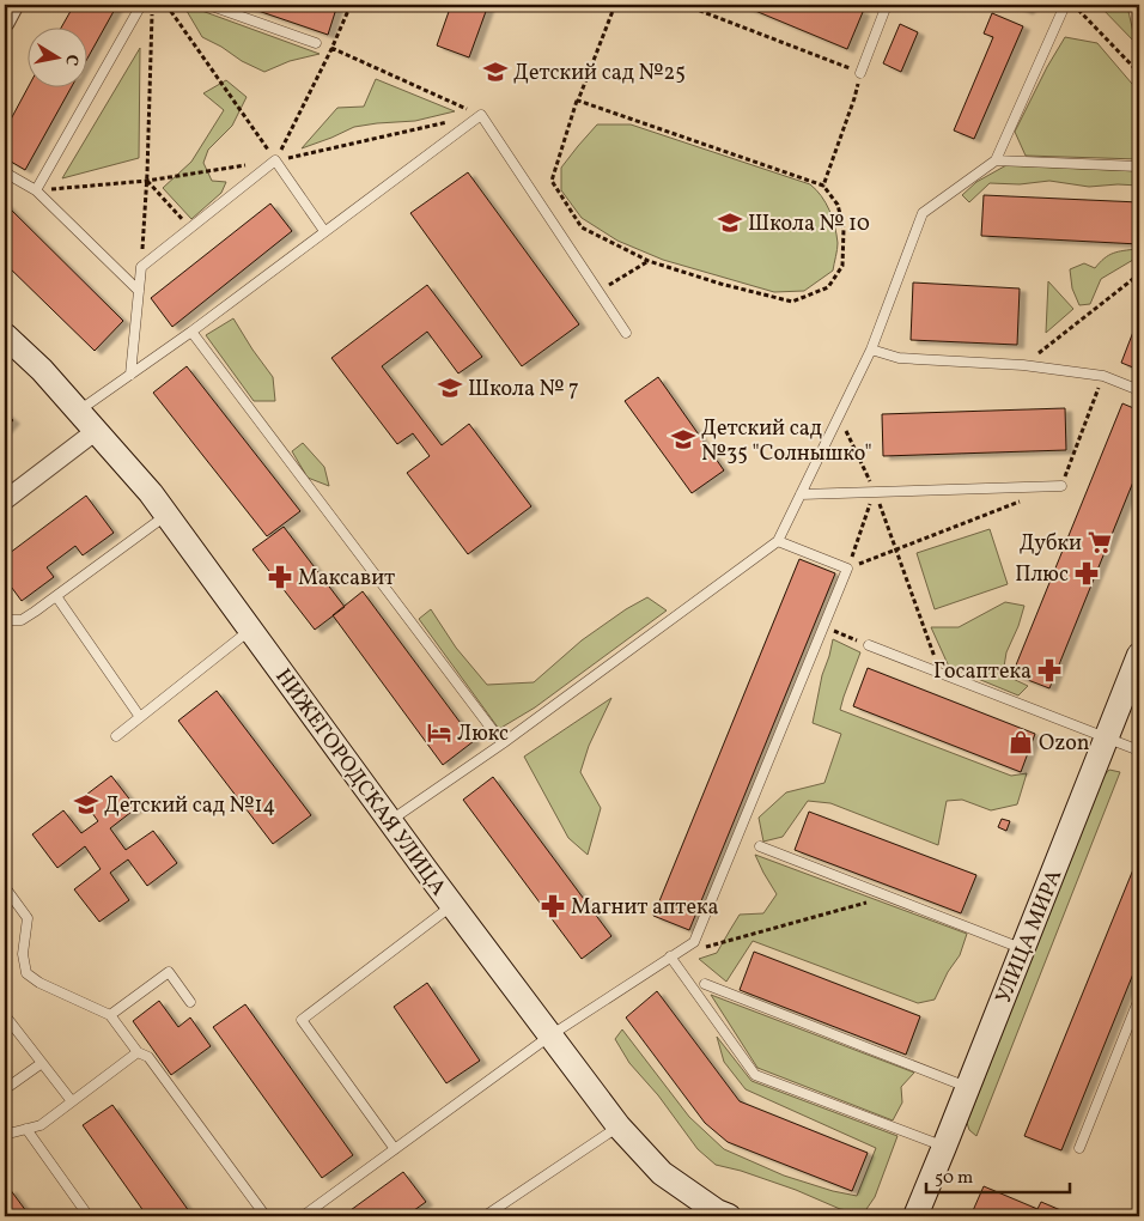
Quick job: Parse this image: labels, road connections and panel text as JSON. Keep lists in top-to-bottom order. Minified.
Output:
{"streets":{"street":["НИЖЕГОРОДСКАЯ УЛИЦА","УЛИЦА МИРА"]},"places":{"school or university":["Детский сад №25","Школа № 10","Школа № 7","Детский сад №35 \"Солнышко\"","Детский сад №14"],"supermarket":["Дубки"],"pharmacy":["Плюс","Максавит","Госаптека","Магнит аптека"],"hotel":["Люкс"],"shop":["Ozon"]},"scale_bar":"50 m","north":"right"}
